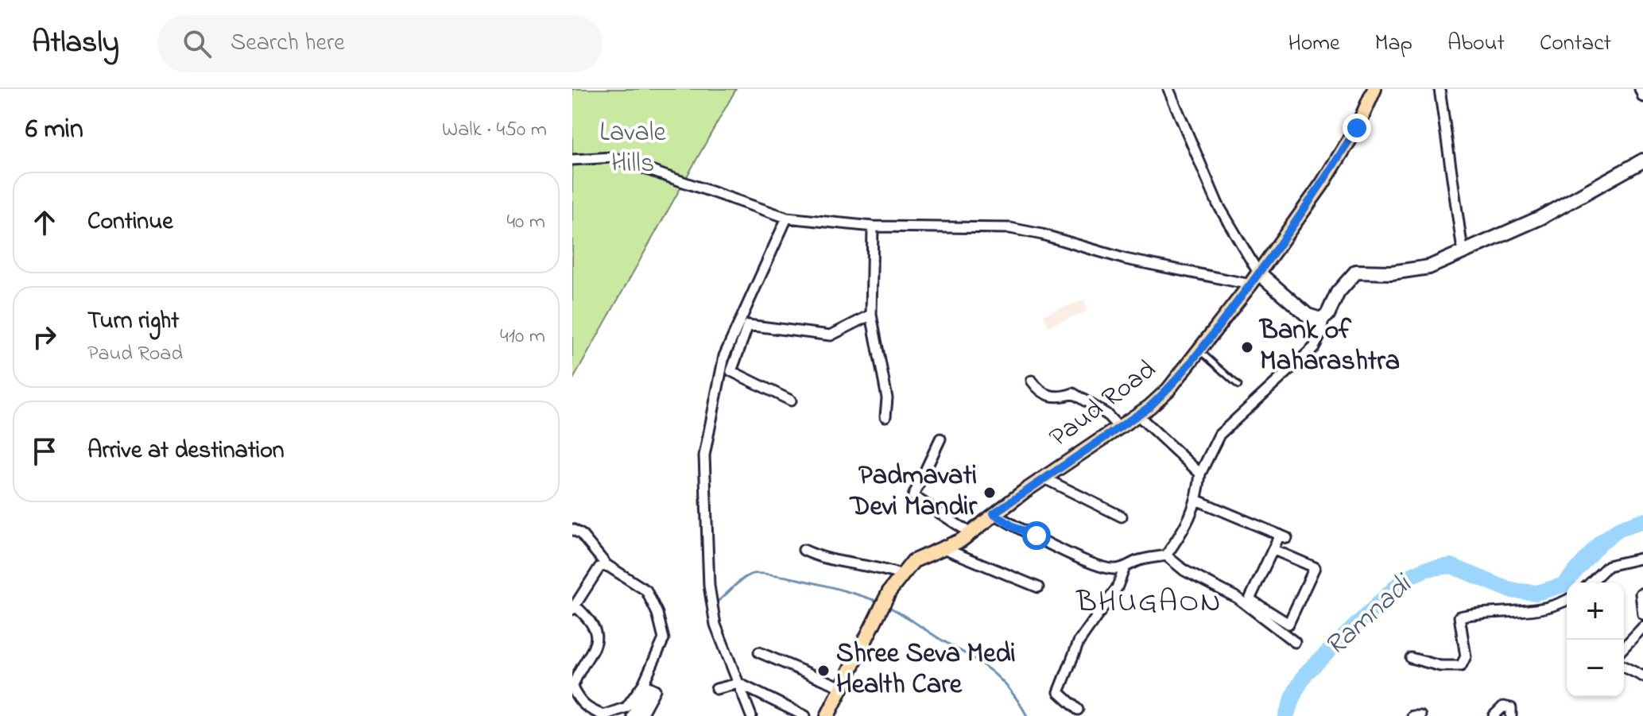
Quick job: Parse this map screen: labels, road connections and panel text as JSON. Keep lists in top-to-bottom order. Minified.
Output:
{"streets":{"main road":["Paud Road"]},"districts":["BHUGAON"],"water":["Ramnadi"],"parks":["Lavale Hills"],"places":["Bank of Maharashtra","Padmavati Devi Mandir","Shree Seva Medi Health Care"],"page":{"header":"Atlasly","search":"Search here","nav":["Home","Map","About","Contact"],"heading":["6 min","Walk · 450 m"],"list":[["Continue","40 m"],["Turn right","Paud Road","410 m"],"Arrive at destination"],"map_buttons":["+","−"]}}
